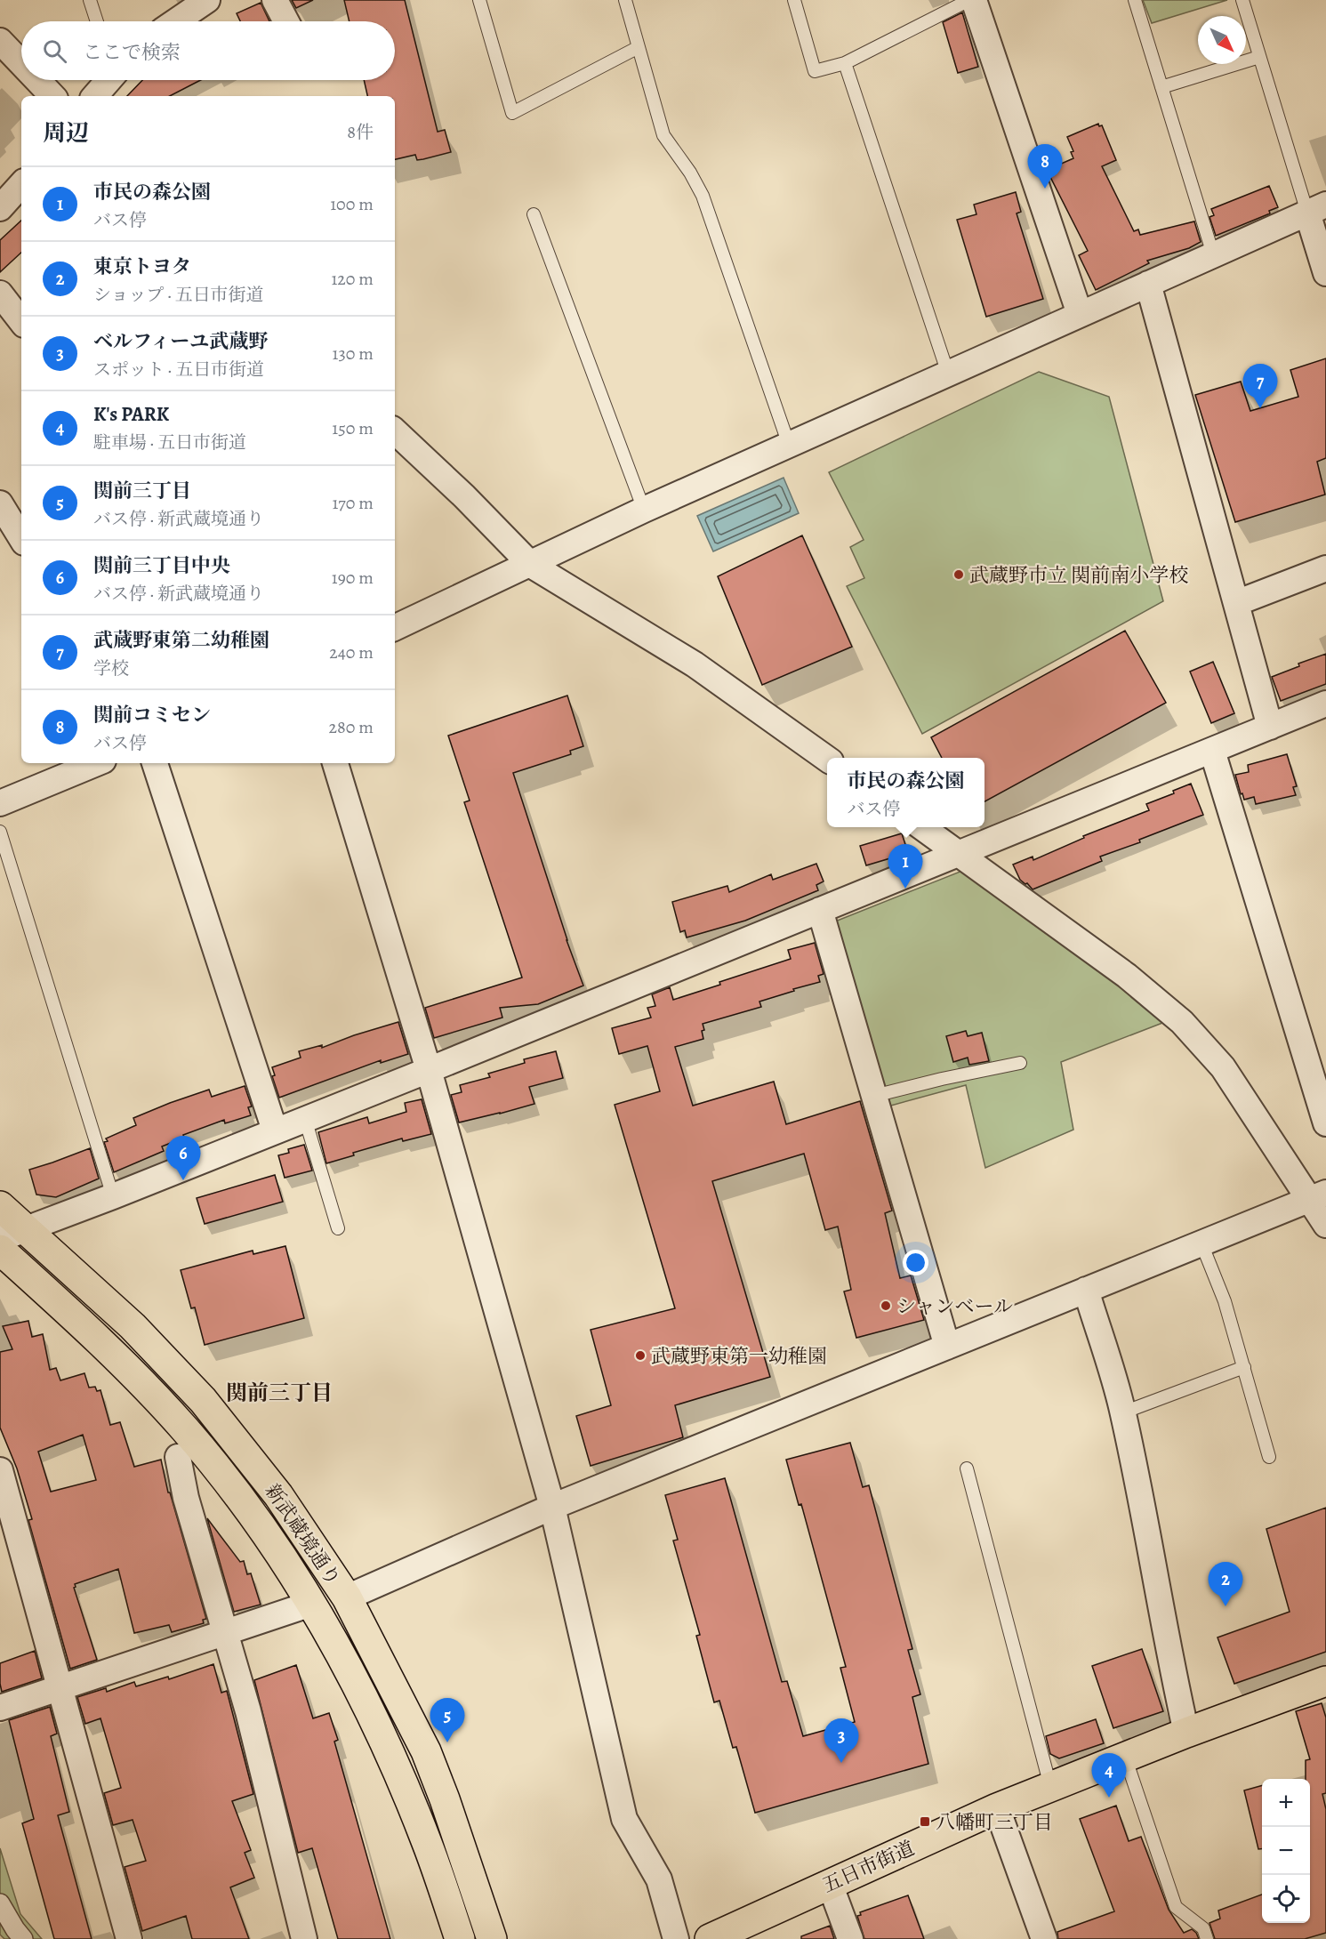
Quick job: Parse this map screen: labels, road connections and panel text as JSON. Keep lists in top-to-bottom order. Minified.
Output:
{"streets":{"main road":["新武蔵境通り","五日市街道"]},"districts":["関前三丁目"],"places":{"other":["武蔵野市立 関前南小学校","シャンベール","武蔵野東第一幼稚園"],"transit":["八幡町三丁目"]},"north":"bottom right","page":{"search":"ここで検索","heading":["周辺","8件"],"pins":["8","7","1","6","2","5","3","4"],"list":[{"mark":"1","name":"市民の森公園","note":"バス停","value":"100 m"},{"mark":"2","name":"東京トヨタ","note":"ショップ · 五日市街道","value":"120 m"},{"mark":"3","name":"ベルフィーユ武蔵野","note":"スポット · 五日市街道","value":"130 m"},{"mark":"4","name":"K's PARK","note":"駐車場 · 五日市街道","value":"150 m"},{"mark":"5","name":"関前三丁目","note":"バス停 · 新武蔵境通り","value":"170 m"},{"mark":"6","name":"関前三丁目中央","note":"バス停 · 新武蔵境通り","value":"190 m"},{"mark":"7","name":"武蔵野東第二幼稚園","note":"学校","value":"240 m"},{"mark":"8","name":"関前コミセン","note":"バス停","value":"280 m"}],"popup":["市民の森公園","バス停"],"map_buttons":["+","−"]}}
